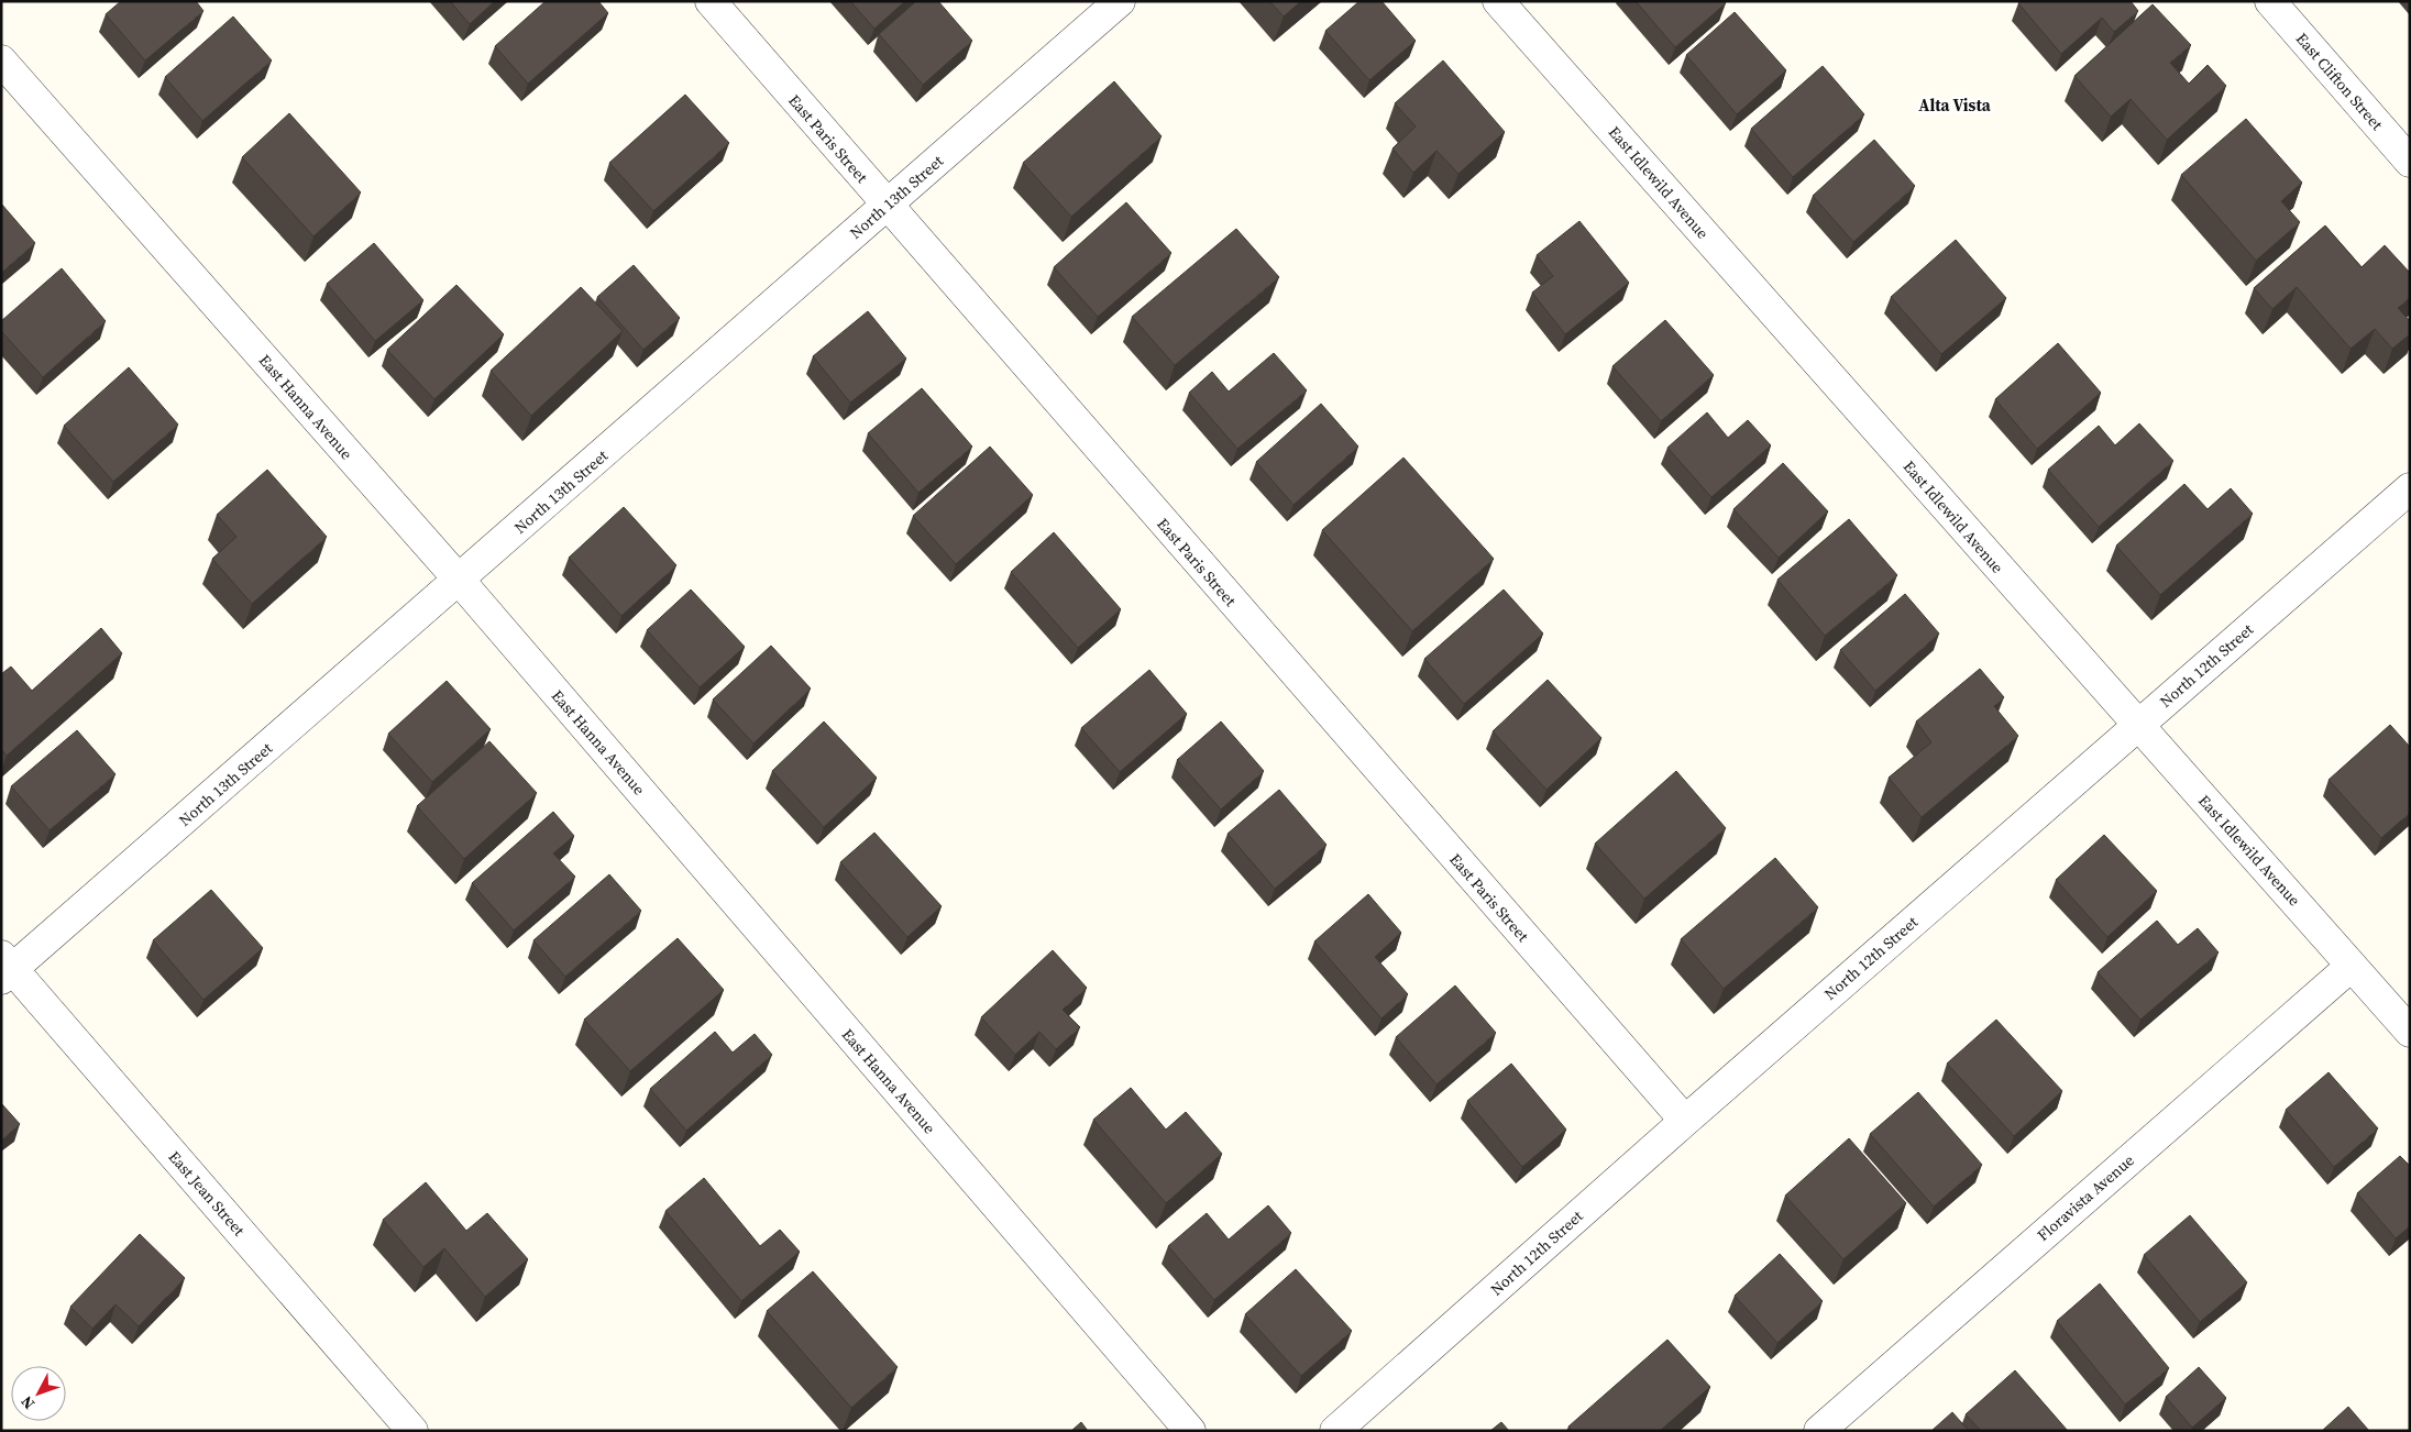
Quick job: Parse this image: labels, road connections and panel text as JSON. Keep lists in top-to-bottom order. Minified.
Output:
{"streets":{"street":["East Clifton Street","East Paris Street","East Idlewild Avenue","North 13th Street","East Hanna Avenue","North 12th Street","East Jean Street","Floravista Avenue"]},"crossings":[["East Paris Street","North 13th Street"],["East Paris Street","North 12th Street"],["East Idlewild Avenue","North 12th Street"],["East Idlewild Avenue","Floravista Avenue"],["North 13th Street","East Hanna Avenue"],["North 13th Street","East Jean Street"]],"districts":["Alta Vista"],"north":"bottom left"}
